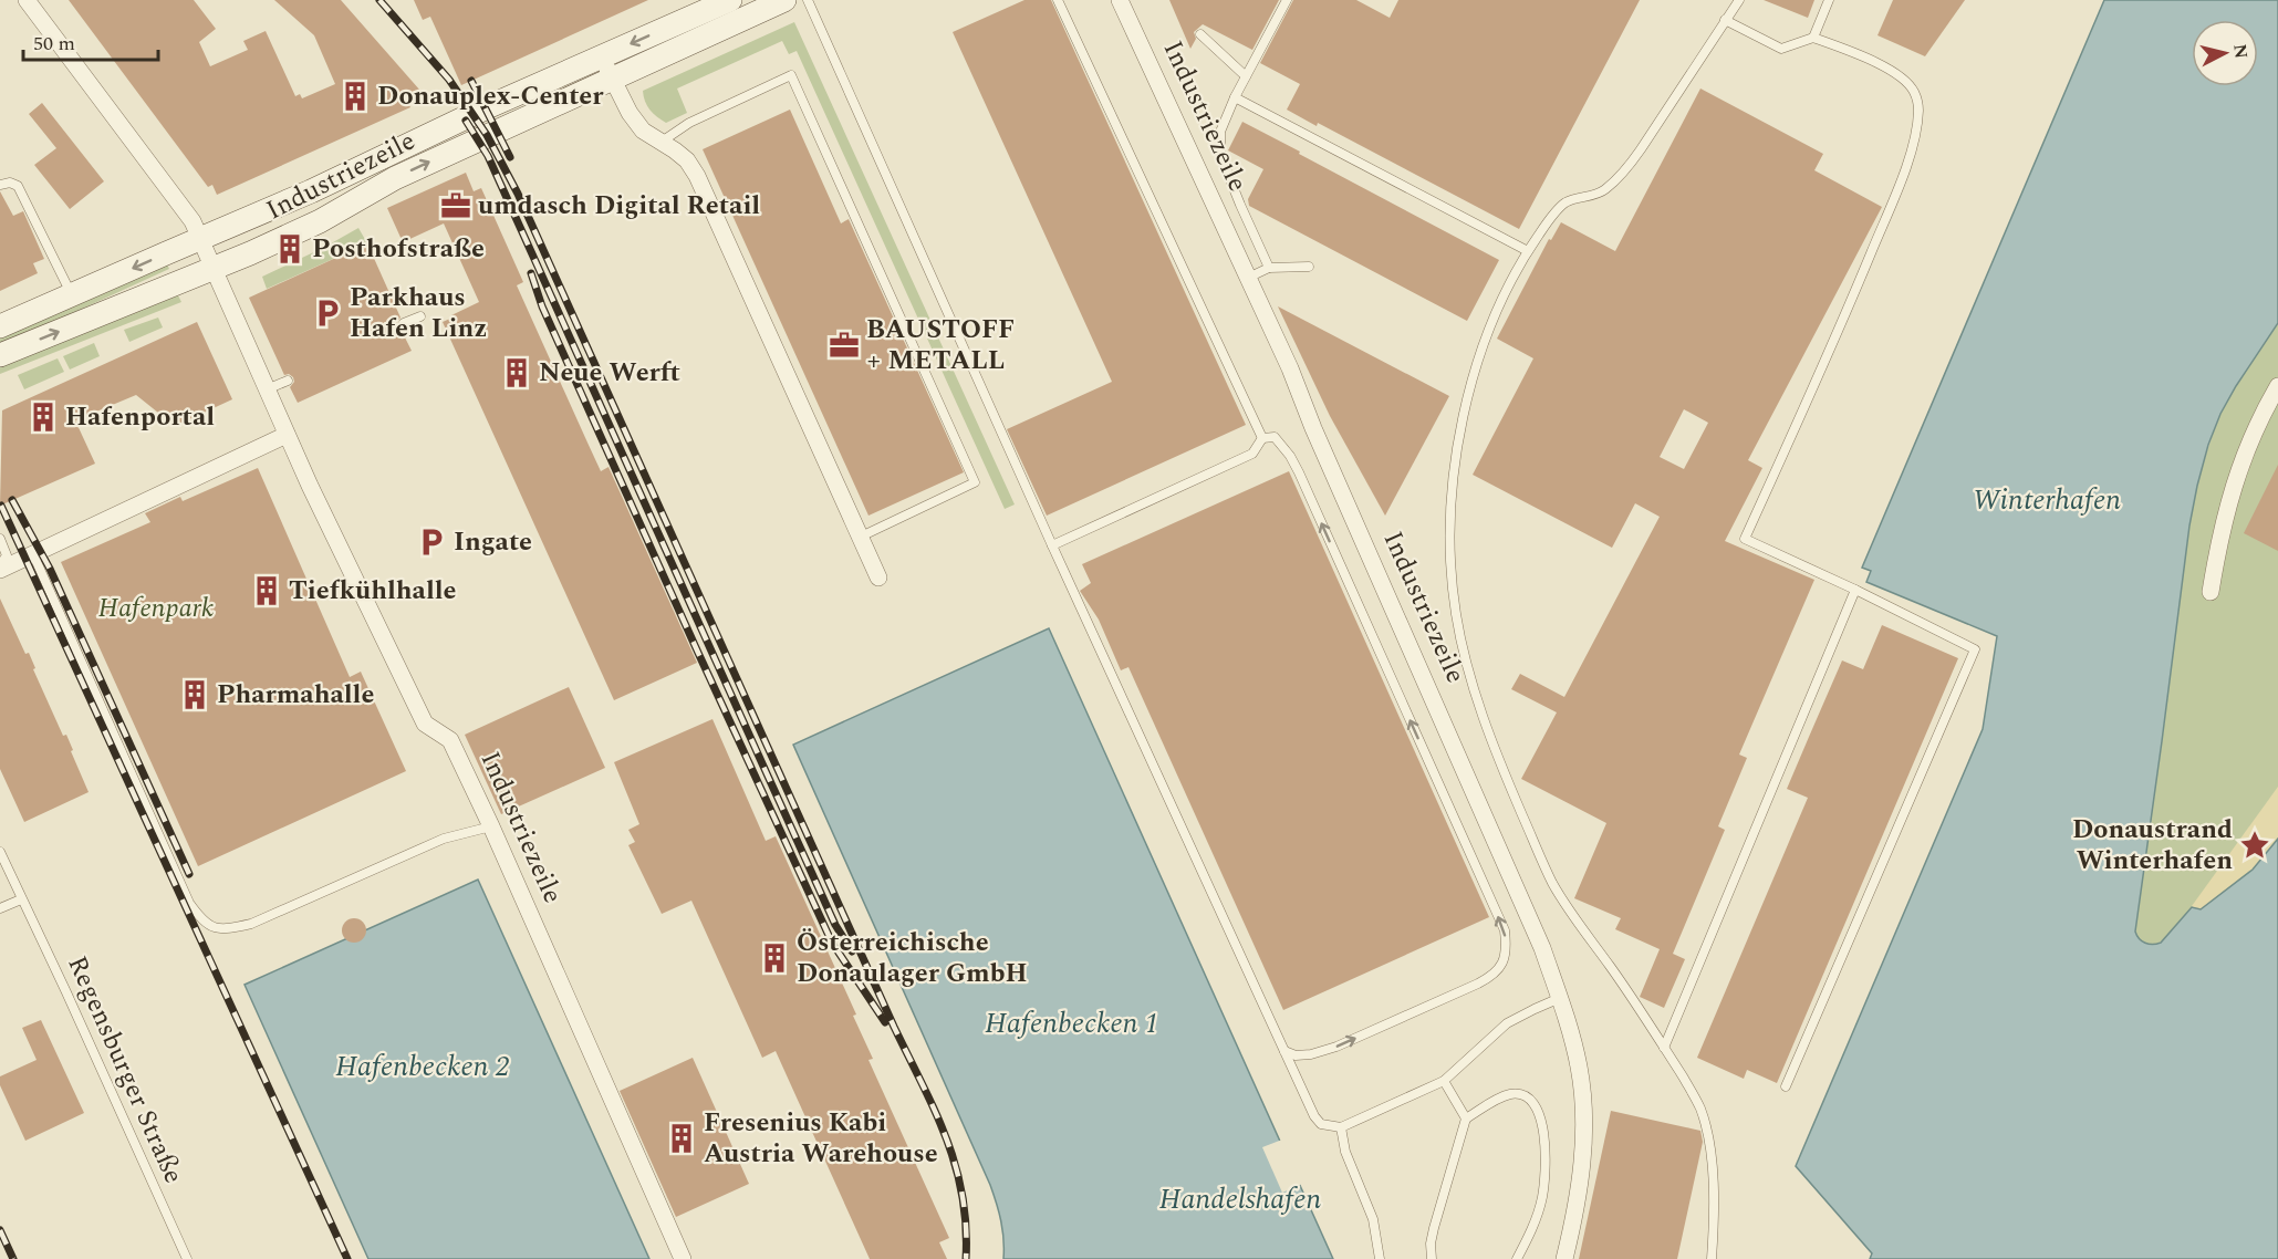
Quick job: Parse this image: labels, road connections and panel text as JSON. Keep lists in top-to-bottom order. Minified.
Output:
{"streets":{"main road":["Industriezeile"],"lane":["Regensburger Straße"]},"water":["Winterhafen","Hafenbecken 1","Hafenbecken 2","Handelshafen"],"parks":["Hafenpark"],"places":{"building":["Donauplex-Center","Posthofstraße","Neue Werft","Hafenportal","Tiefkühlhalle","Pharmahalle","Österreichische Donaulager GmbH","Fresenius Kabi Austria Warehouse"],"office":["umdasch Digital Retail","BAUSTOFF + METALL"],"parking":["Parkhaus Hafen Linz","Ingate"],"place":["Donaustrand Winterhafen"]},"scale_bar":"50 m","north":"right"}
